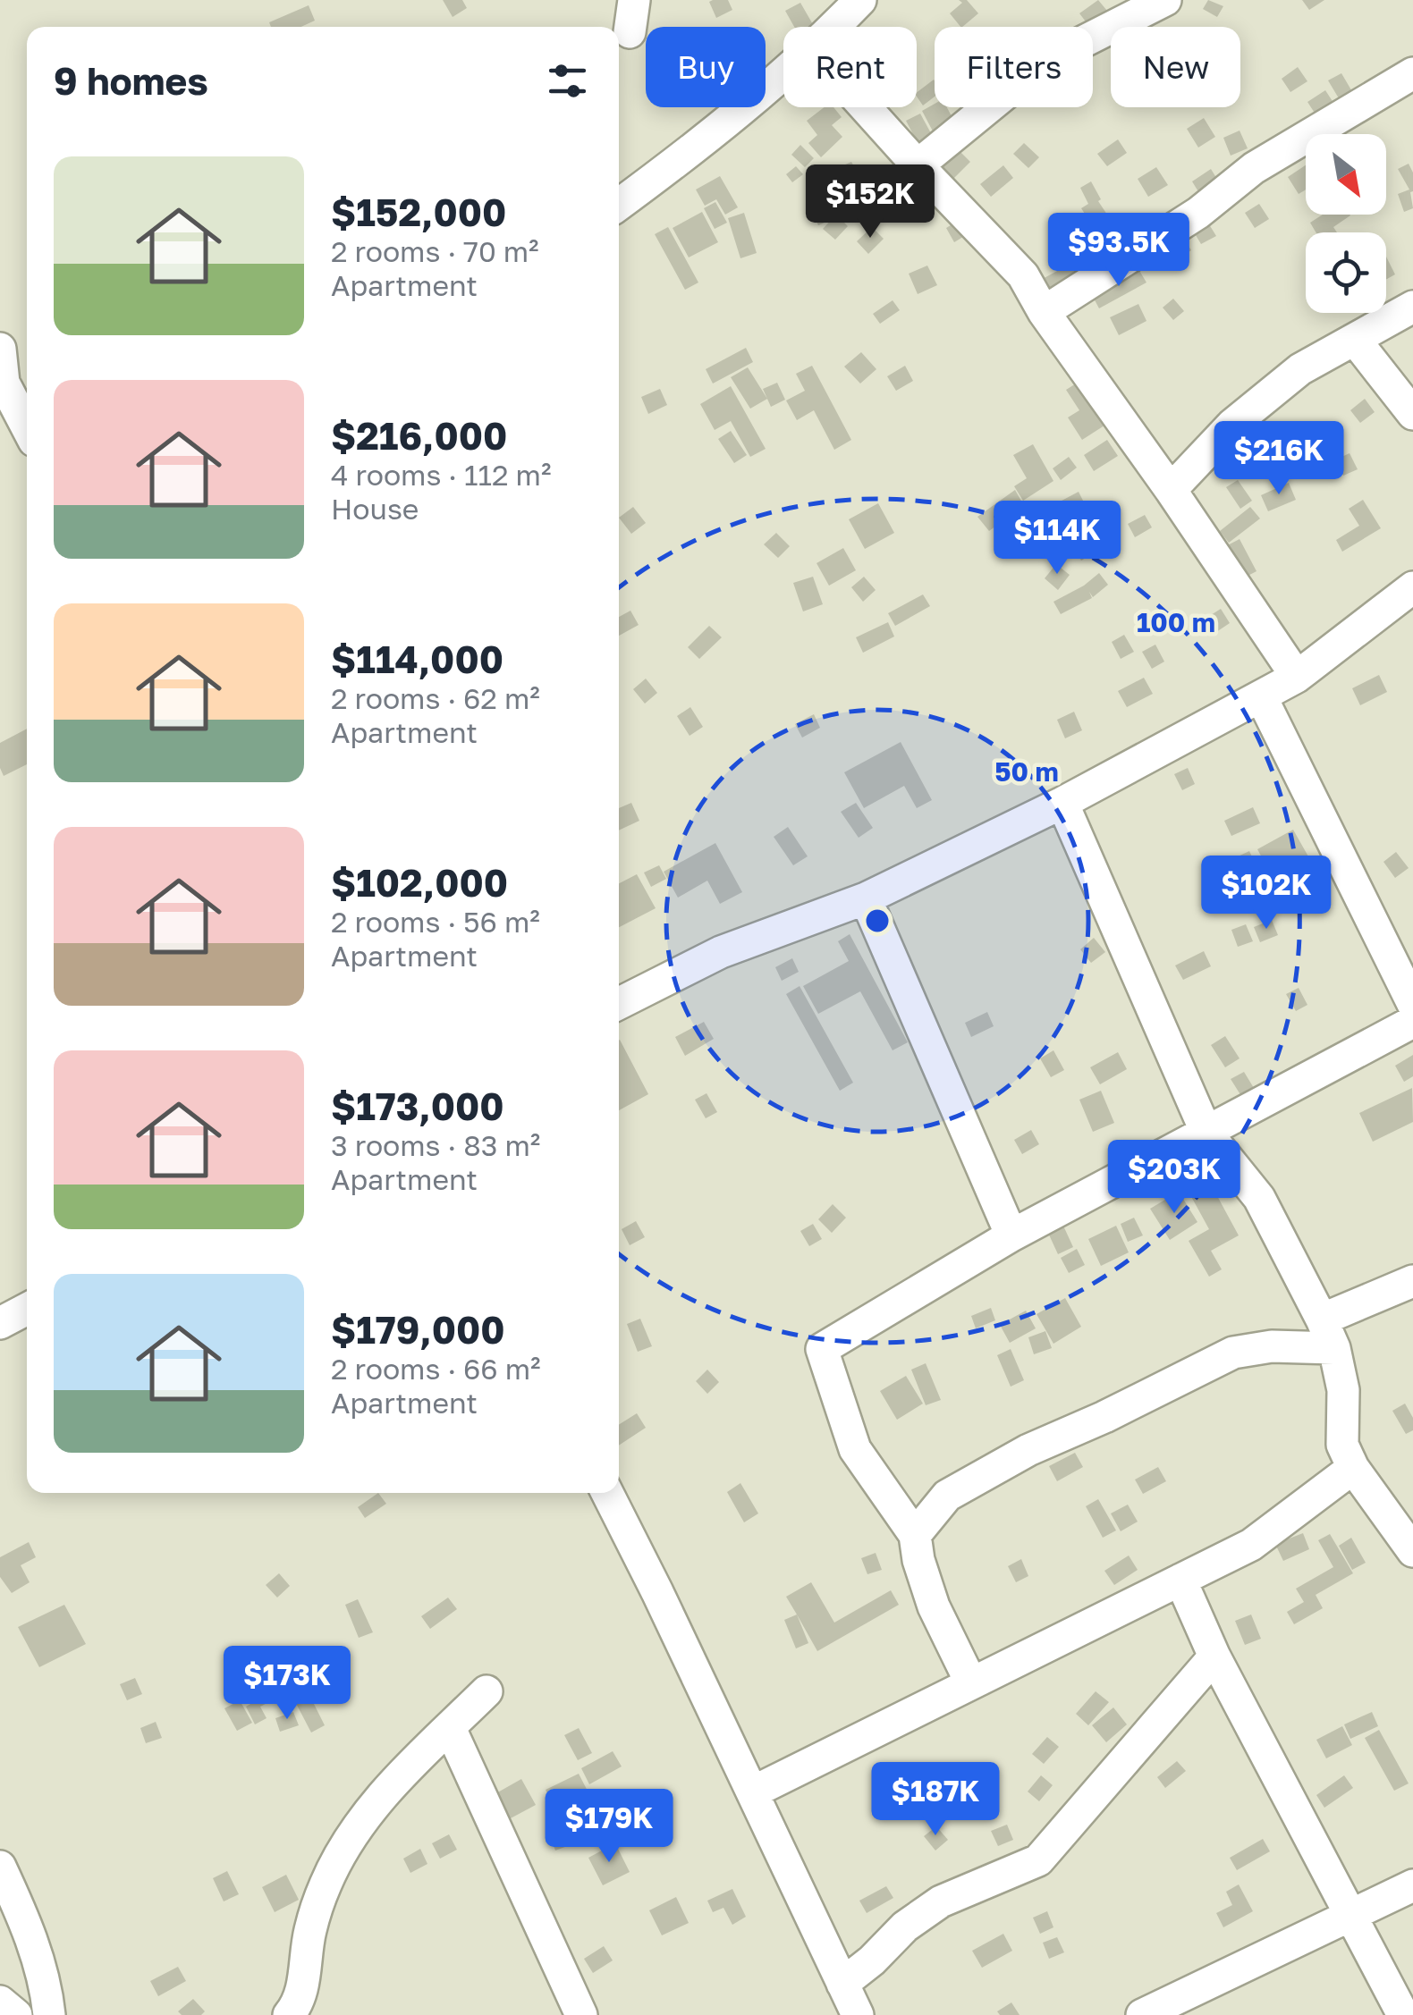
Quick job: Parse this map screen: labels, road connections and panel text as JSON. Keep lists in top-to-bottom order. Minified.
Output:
{"north":"bottom right","page":{"chip":["Buy","Rent","Filters","New"],"heading":"9 homes","list":[{"name":"$152,000","note":"2 rooms · 70 m² · Apartment"},{"name":"$216,000","note":"4 rooms · 112 m² · House"},{"name":"$114,000","note":"2 rooms · 62 m² · Apartment"},{"name":"$102,000","note":"2 rooms · 56 m² · Apartment"},{"name":"$173,000","note":"3 rooms · 83 m² · Apartment"},{"name":"$179,000","note":"2 rooms · 66 m² · Apartment"}],"price":["$152K","$93.5K","$216K","$114K","$102K","$203K","$173K","$187K","$179K"]},"rings":["100 m","50 m"]}
